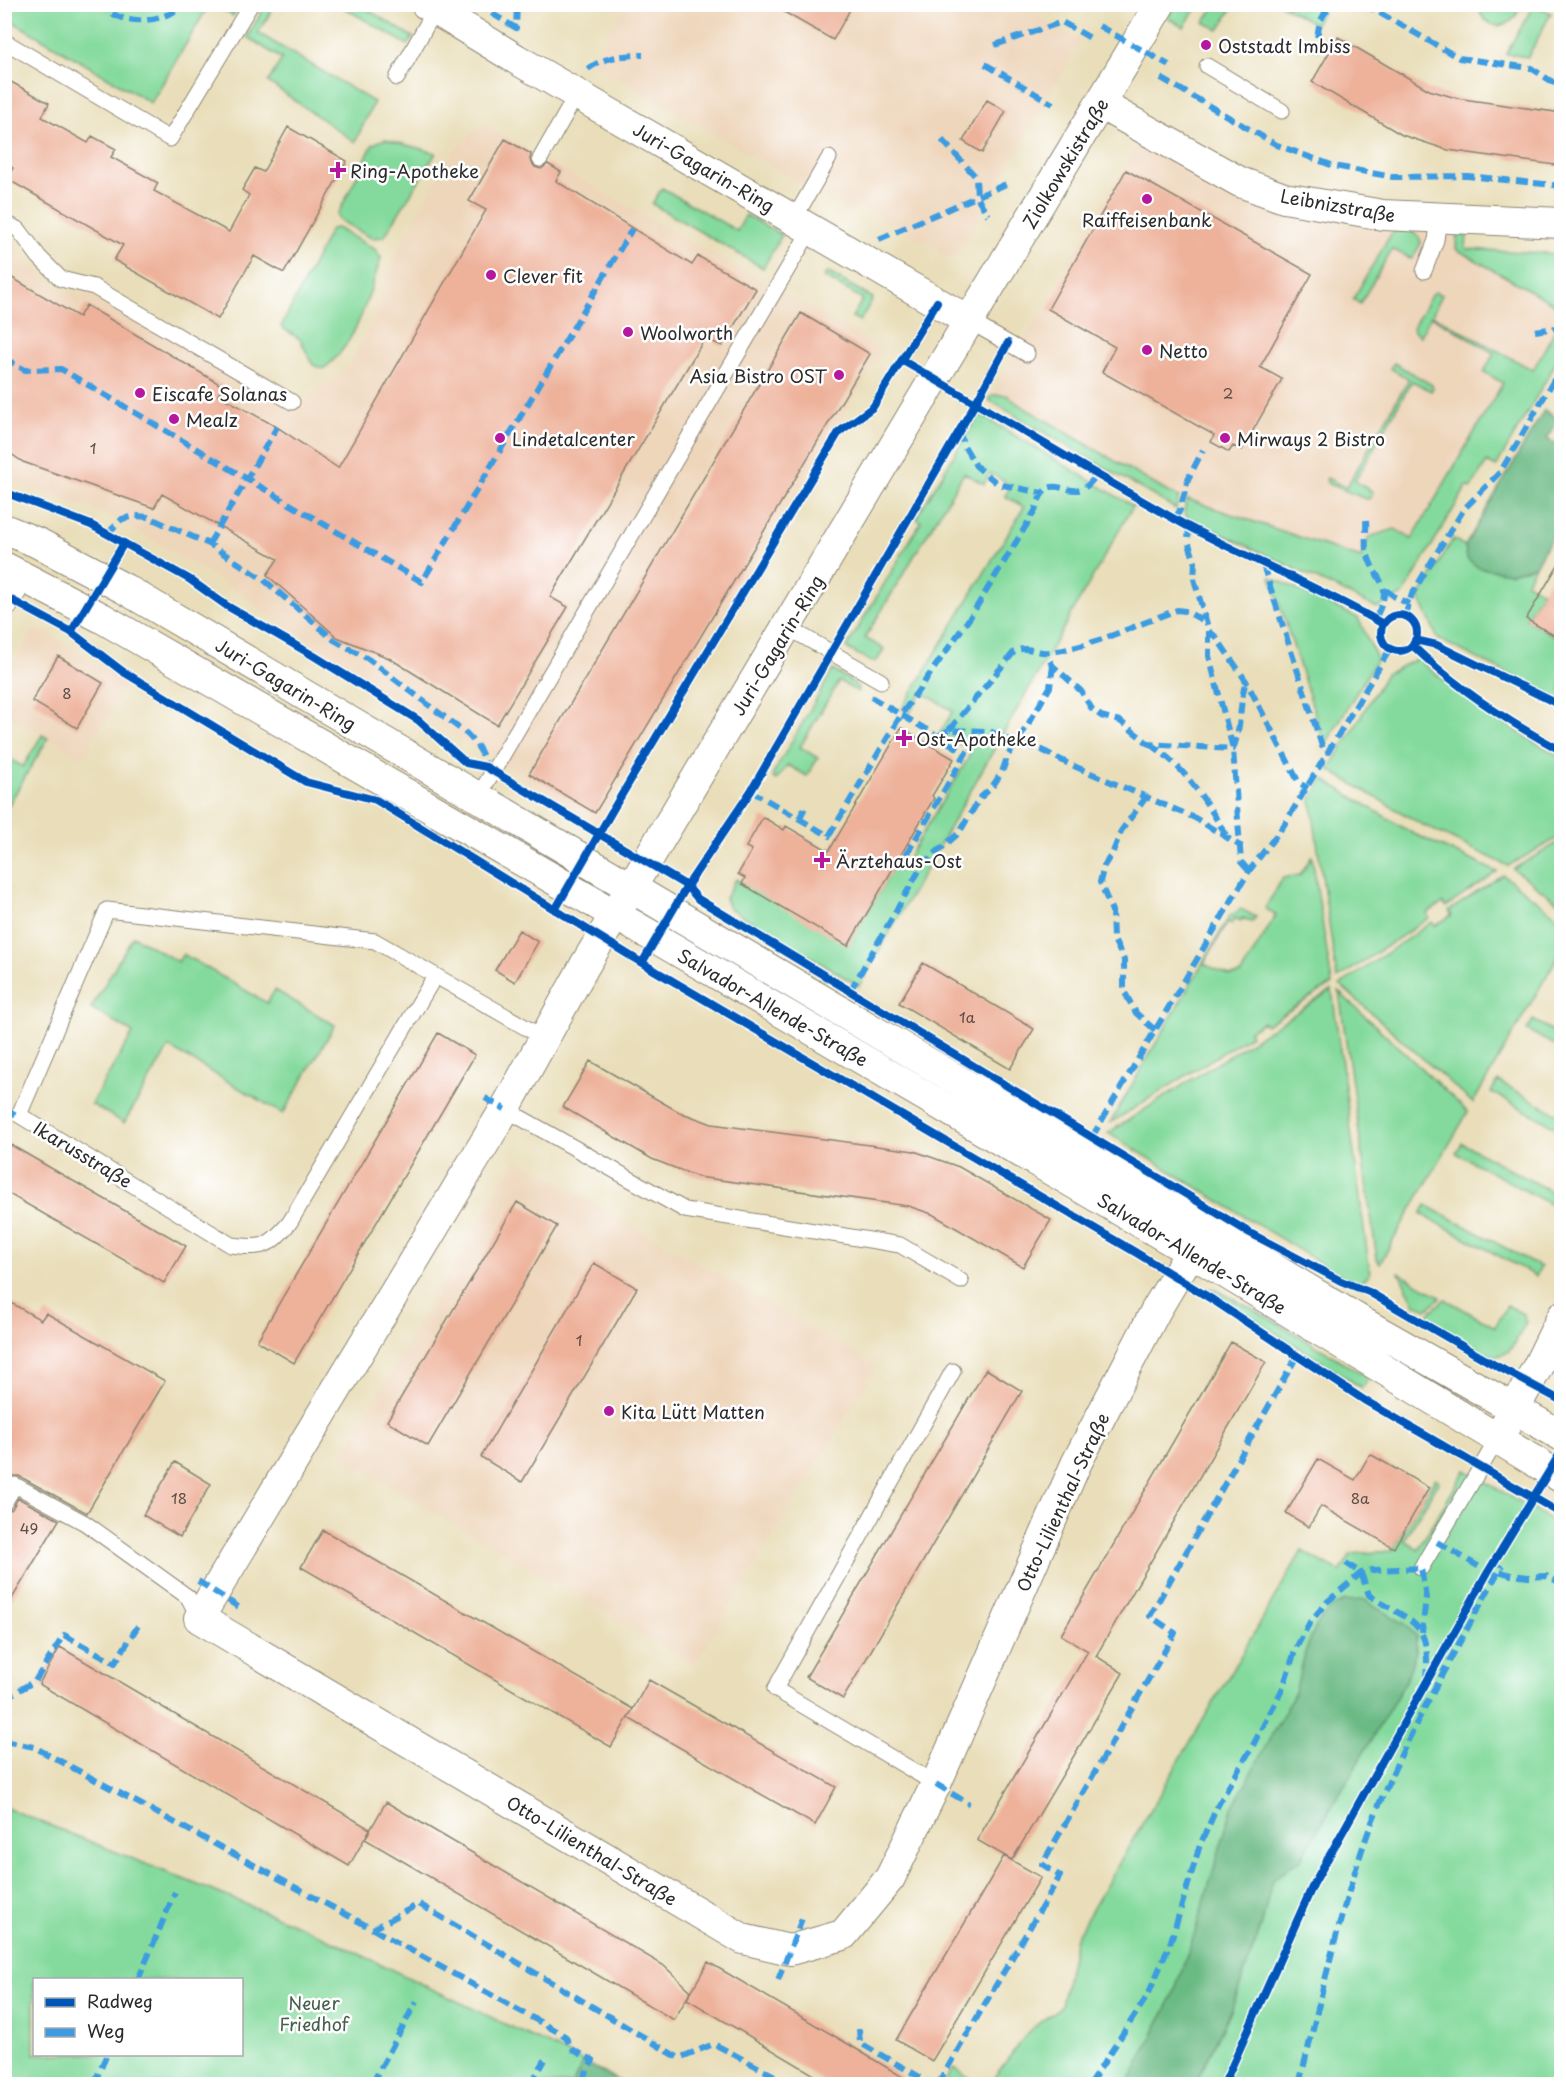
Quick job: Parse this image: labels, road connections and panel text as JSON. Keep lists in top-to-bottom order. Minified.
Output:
{"streets":{"street":["Ziolkowskistraße","Juri-Gagarin-Ring","Leibnizstraße","Salvador-Allende-Straße","Otto-Lilienthal-Straße"],"lane":["Ikarusstraße"]},"crossings":[["Ziolkowskistraße","Juri-Gagarin-Ring"],["Ziolkowskistraße","Leibnizstraße"],["Juri-Gagarin-Ring","Salvador-Allende-Straße"],["Salvador-Allende-Straße","Otto-Lilienthal-Straße"]],"parks":["Neuer Friedhof"],"places":{"other":["Oststadt Imbiss","Raiffeisenbank","Clever fit","Woolworth","Netto","Asia Bistro OST","Eiscafe Solanas","Mealz","Lindetalcenter","Mirways 2 Bistro","Kita Lütt Matten"],"health":["Ring-Apotheke","Ost-Apotheke","Ärztehaus-Ost"]},"house_numbers":["2","1","8","1a","1","18","8a","49"],"legend":["Radweg","Weg"]}
